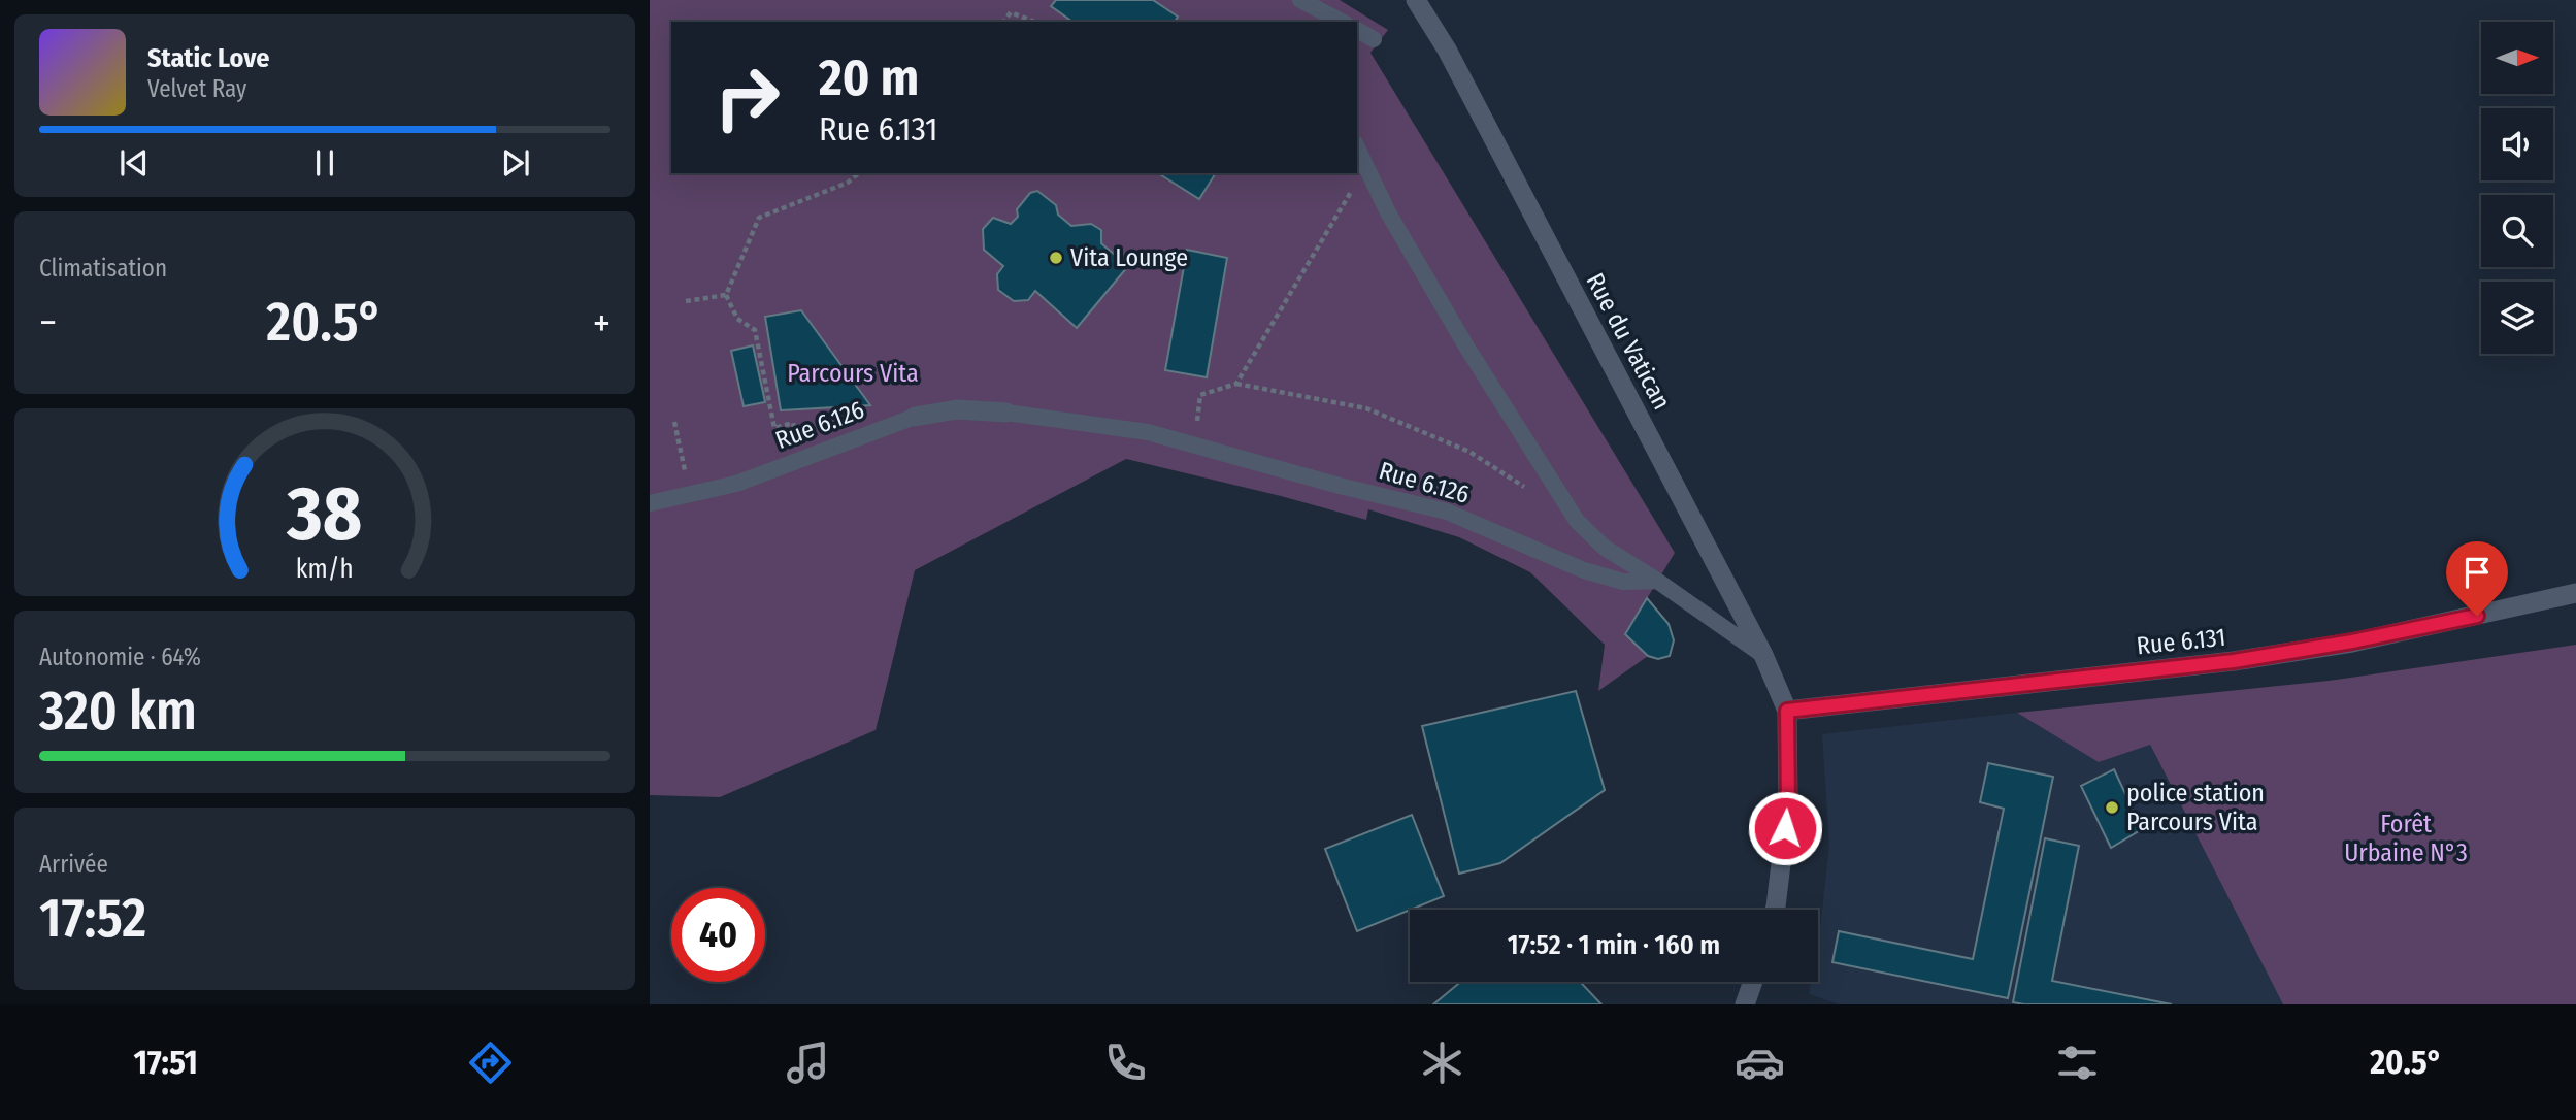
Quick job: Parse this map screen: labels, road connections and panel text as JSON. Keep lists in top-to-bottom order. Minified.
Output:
{"streets":{"street":["Rue du Vatican","Rue 6.126","Rue 6.131"]},"crossings":[["Rue du Vatican","Rue 6.131"]],"parks":["Parcours Vita","Forêt Urbaine N°3"],"places":["Vita Lounge","police station Parcours Vita"],"north":"right","page":{"turn":["20 m","Rue 6.131"],"song":["Static Love","Velvet Ray"],"tile":["Climatisation",["Autonomie · 64%","320 km"],["Arrivée","17:52"]],"heat":["−","20.5°","+"],"limit":"40","trip":"17:52 · 1 min · 160 m","tabs":["17:51","20.5°"],"gauge":["38","km/h"]}}
